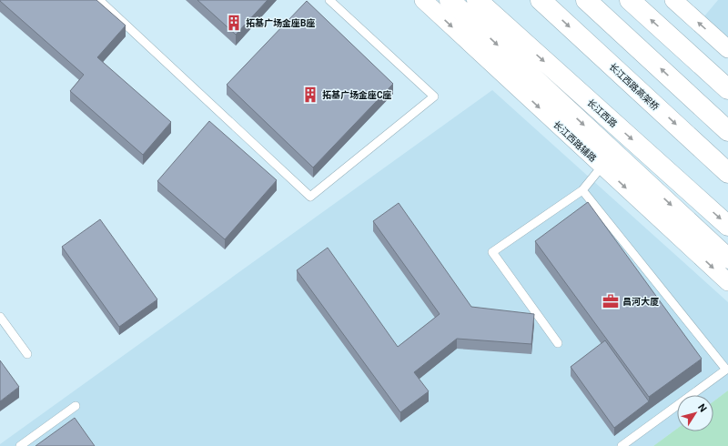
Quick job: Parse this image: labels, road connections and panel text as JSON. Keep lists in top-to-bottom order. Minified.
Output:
{"streets":{"highway":["长江西路高架桥","长江西路"],"street":["长江西路辅路"]},"one_way":["长江西路辅路"],"places":{"building":["拓基广场金座B座","拓基广场金座C座"],"office":["昌河大厦"]},"north":"top right"}
